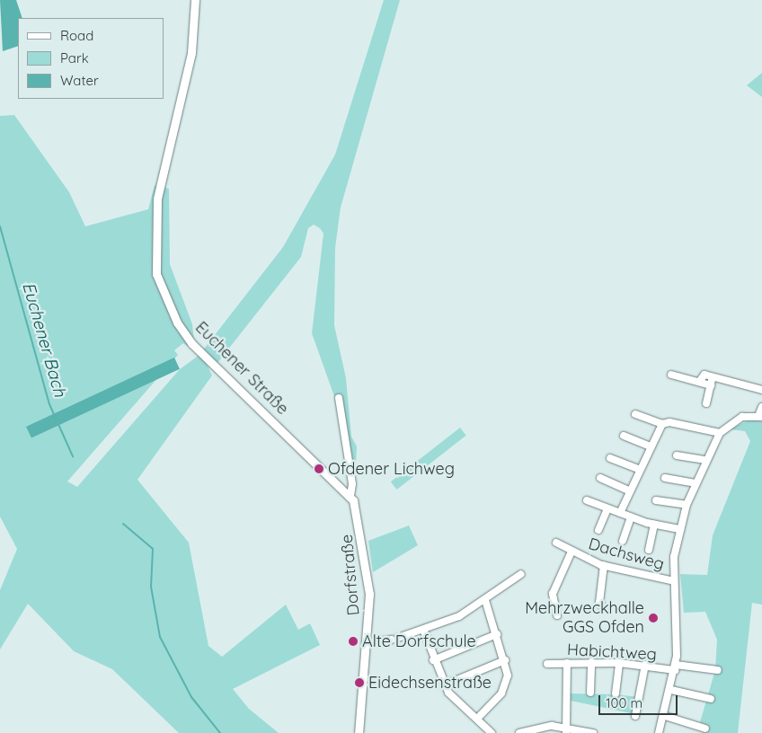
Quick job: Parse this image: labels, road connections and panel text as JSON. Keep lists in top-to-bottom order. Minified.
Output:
{"streets":{"main road":["Euchener Straße","Dorfstraße"],"street":["Dachsweg","Habichtweg"]},"crossings":[["Euchener Straße","Dorfstraße"]],"water":["Euchener Bach"],"places":["Ofdener Lichweg","Mehrzweckhalle GGS Ofden","Alte Dorfschule","Eidechsenstraße"],"legend":["Road","Park","Water"],"scale_bar":"100 m"}
